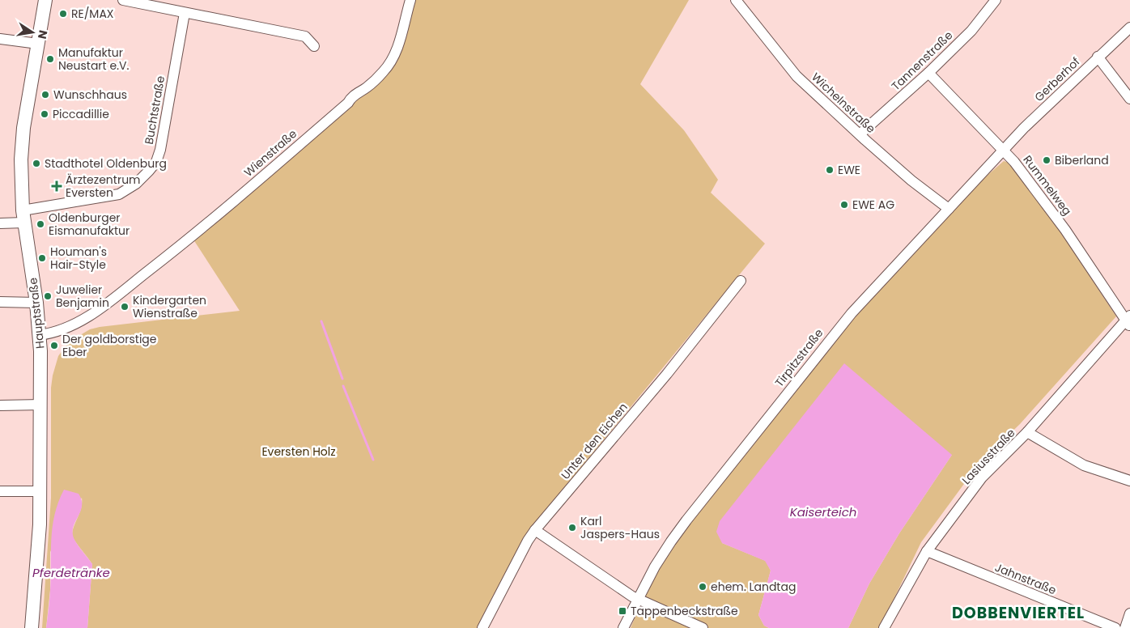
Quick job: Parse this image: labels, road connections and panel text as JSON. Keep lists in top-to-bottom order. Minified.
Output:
{"streets":{"street":["Tannenstraße","Gerberhof","Wichelnstraße","Buchtstraße","Wienstraße","Rummelweg","Hauptstraße","Tirpitzstraße","Unter den Eichen","Lasiusstraße","Jahnstraße"]},"crossings":[["Tannenstraße","Wichelnstraße"],["Tannenstraße","Rummelweg"],["Gerberhof","Rummelweg"],["Gerberhof","Tirpitzstraße"],["Wichelnstraße","Tirpitzstraße"],["Buchtstraße","Hauptstraße"],["Wienstraße","Hauptstraße"],["Rummelweg","Tirpitzstraße"],["Rummelweg","Lasiusstraße"],["Lasiusstraße","Jahnstraße"]],"districts":["DOBBENVIERTEL"],"water":["Kaiserteich","Pferdetränke"],"parks":["Eversten Holz"],"places":{"other":["RE/MAX","Manufaktur Neustart e.V.","Wunschhaus","Piccadillie","Biberland","Stadthotel Oldenburg","EWE","EWE AG","Oldenburger Eismanufaktur","Houman's Hair-Style","Juwelier Benjamin","Kindergarten Wienstraße","Der goldborstige Eber","Karl Jaspers-Haus","ehem. Landtag"],"health":["Ärztezentrum Eversten"],"transit":["Tappenbeckstraße"]},"north":"right"}
